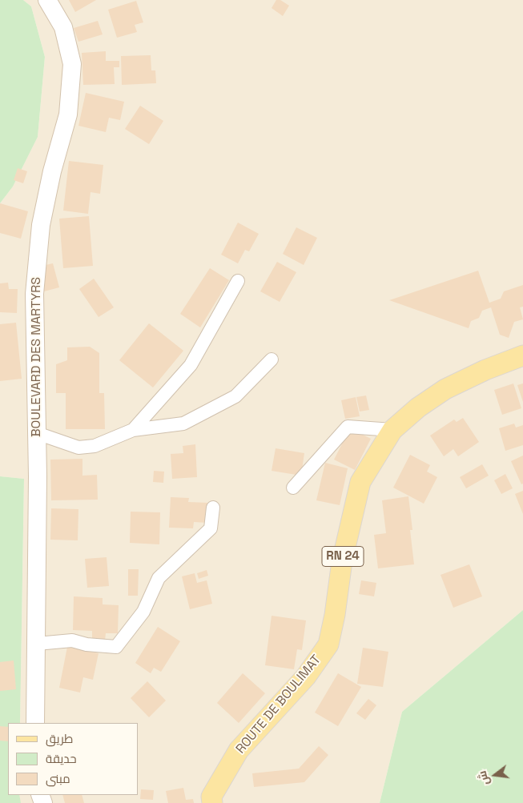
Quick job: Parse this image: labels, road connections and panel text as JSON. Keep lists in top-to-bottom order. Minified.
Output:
{"streets":{"main road":["BOULEVARD DES MARTYRS","RN 24","ROUTE DE BOULIMAT"]},"legend":["طريق","حديقة","مبنى"],"north":"left"}
